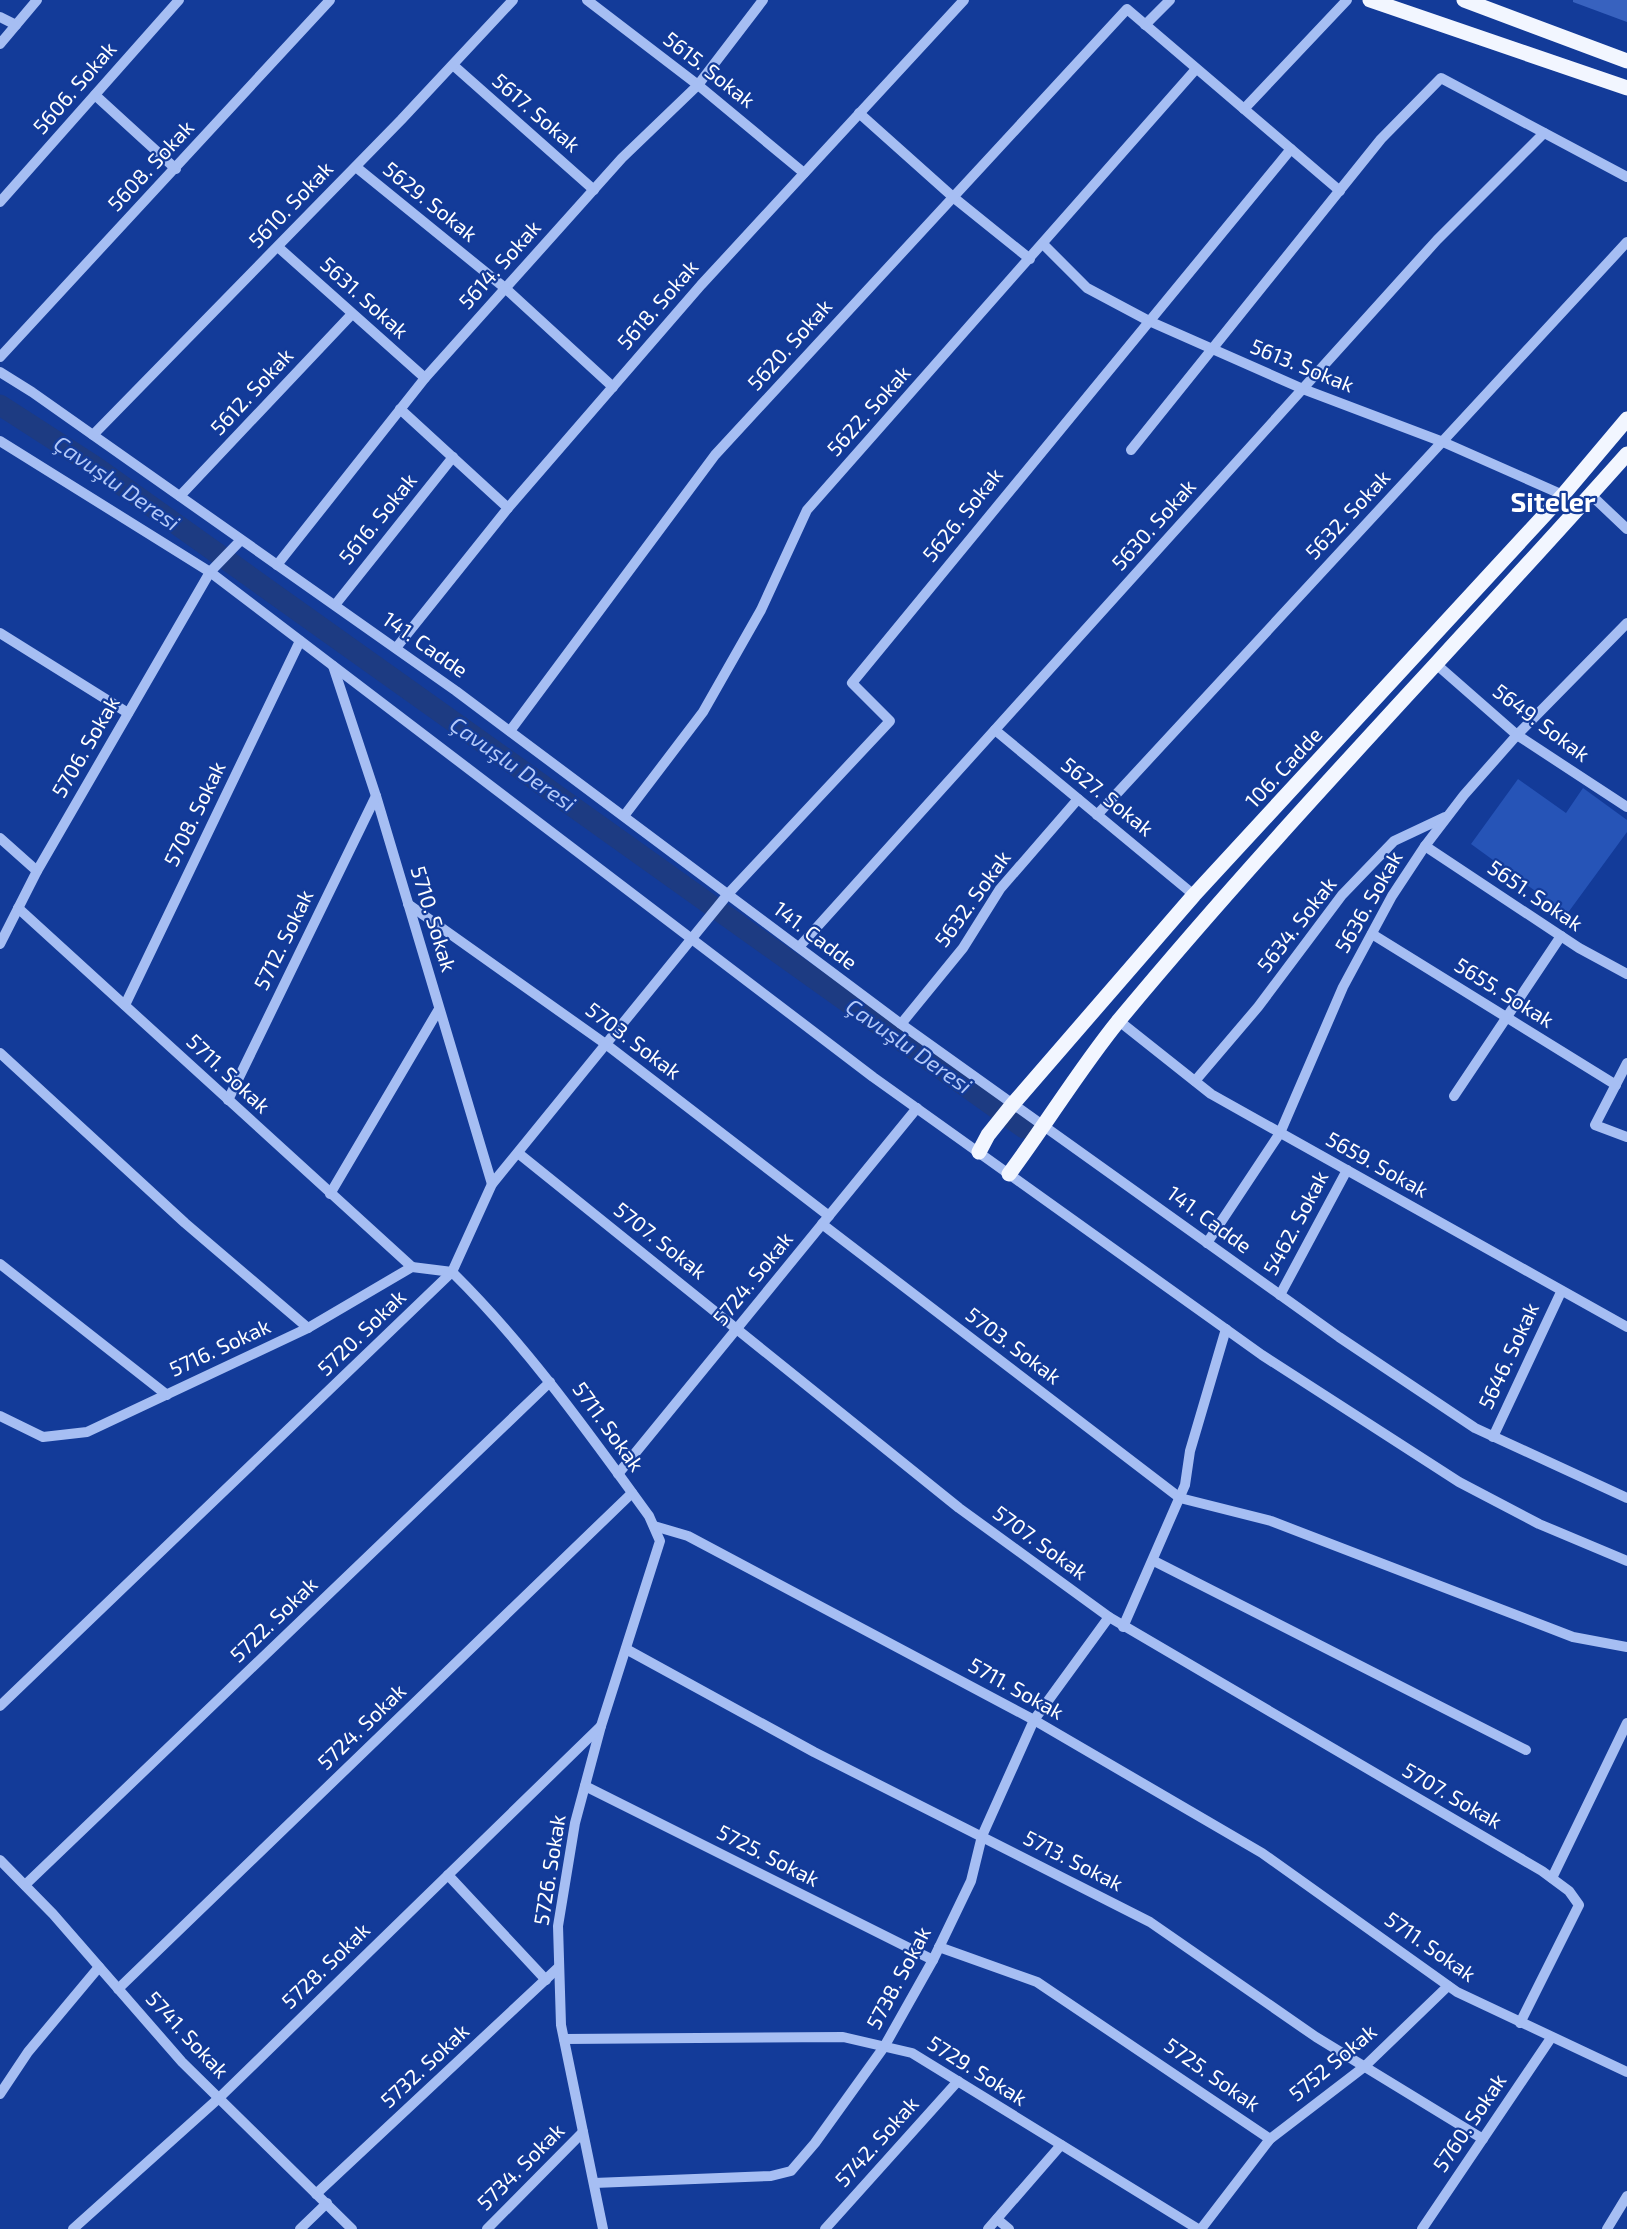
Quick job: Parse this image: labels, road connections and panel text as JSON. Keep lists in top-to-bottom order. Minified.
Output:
{"streets":{"main road":["106. Cadde"],"street":["5615. Sokak","5606. Sokak","5617. Sokak","5608. Sokak","5629. Sokak","5610. Sokak","5614. Sokak","5631. Sokak","5618. Sokak","5620. Sokak","5613. Sokak","5612. Sokak","5622. Sokak","5626. Sokak","5632. Sokak","5616. Sokak","5630. Sokak","141. Cadde","5649. Sokak","5706. Sokak","5627. Sokak","5708. Sokak","5651. Sokak","5636. Sokak","5710. Sokak","5634. Sokak","5712. Sokak","5655. Sokak","5703. Sokak","5711. Sokak","5659. Sokak","5462. Sokak","5707. Sokak","5724. Sokak","5720. Sokak","5716. Sokak","5646. Sokak","5722. Sokak","5725. Sokak","5713. Sokak","5726. Sokak","5728. Sokak","5738. Sokak","5741. Sokak","5752 Sokak","5732. Sokak","5729. Sokak","5760. Sokak","5742. Sokak","5734. Sokak"]},"crossings":[["5615. Sokak","5614. Sokak"],["5615. Sokak","5618. Sokak"],["5617. Sokak","5610. Sokak"],["5617. Sokak","5614. Sokak"],["5629. Sokak","5610. Sokak"],["5629. Sokak","5614. Sokak"],["5629. Sokak","5618. Sokak"],["5610. Sokak","5631. Sokak"],["5610. Sokak","141. Cadde"],["5614. Sokak","5631. Sokak"],["5614. Sokak","141. Cadde"],["5631. Sokak","5612. Sokak"],["5618. Sokak","141. Cadde"],["5620. Sokak","141. Cadde"],["5613. Sokak","5622. Sokak"],["5613. Sokak","5626. Sokak"],["5613. Sokak","5632. Sokak"],["5613. Sokak","5630. Sokak"],["5613. Sokak","106. Cadde"],["5612. Sokak","141. Cadde"],["5622. Sokak","141. Cadde"],["5626. Sokak","141. Cadde"],["5626. Sokak","5720. Sokak"],["5632. Sokak","141. Cadde"],["5632. Sokak","5627. Sokak"],["5616. Sokak","141. Cadde"],["5630. Sokak","141. Cadde"],["5630. Sokak","5627. Sokak"],["141. Cadde","5706. Sokak"],["141. Cadde","106. Cadde"],["141. Cadde","5636. Sokak"],["141. Cadde","5462. Sokak"],["141. Cadde","5720. Sokak"],["141. Cadde","5646. Sokak"],["5649. Sokak","106. Cadde"],["5649. Sokak","5636. Sokak"],["5706. Sokak","5711. Sokak"],["106. Cadde","5627. Sokak"],["106. Cadde","5659. Sokak"],["5708. Sokak","5711. Sokak"],["5651. Sokak","5636. Sokak"],["5636. Sokak","5634. Sokak"],["5636. Sokak","5655. Sokak"],["5636. Sokak","5659. Sokak"],["5710. Sokak","5712. Sokak"],["5710. Sokak","5703. Sokak"],["5710. Sokak","5720. Sokak"],["5634. Sokak","5659. Sokak"],["5712. Sokak","5711. Sokak"],["5703. Sokak","5724. Sokak"],["5703. Sokak","5720. Sokak"],["5711. Sokak","5707. Sokak"],["5711. Sokak","5724. Sokak"],["5711. Sokak","5720. Sokak"],["5711. Sokak","5716. Sokak"],["5711. Sokak","5722. Sokak"],["5711. Sokak","5726. Sokak"],["5711. Sokak","5738. Sokak"],["5711. Sokak","5752 Sokak"],["5711. Sokak","5760. Sokak"],["5659. Sokak","5462. Sokak"],["5659. Sokak","5646. Sokak"],["5707. Sokak","5724. Sokak"],["5707. Sokak","5720. Sokak"],["5707. Sokak","5738. Sokak"],["5724. Sokak","5741. Sokak"],["5722. Sokak","5741. Sokak"],["5725. Sokak","5726. Sokak"],["5725. Sokak","5738. Sokak"],["5725. Sokak","5752 Sokak"],["5713. Sokak","5726. Sokak"],["5713. Sokak","5738. Sokak"],["5713. Sokak","5752 Sokak"],["5713. Sokak","5760. Sokak"],["5726. Sokak","5728. Sokak"],["5726. Sokak","5738. Sokak"],["5726. Sokak","5732. Sokak"],["5726. Sokak","5729. Sokak"],["5726. Sokak","5734. Sokak"],["5728. Sokak","5741. Sokak"],["5738. Sokak","5729. Sokak"],["5741. Sokak","5732. Sokak"],["5752 Sokak","5729. Sokak"],["5729. Sokak","5742. Sokak"]],"districts":["Siteler"],"water":["Çavuşlu Deresi"]}
